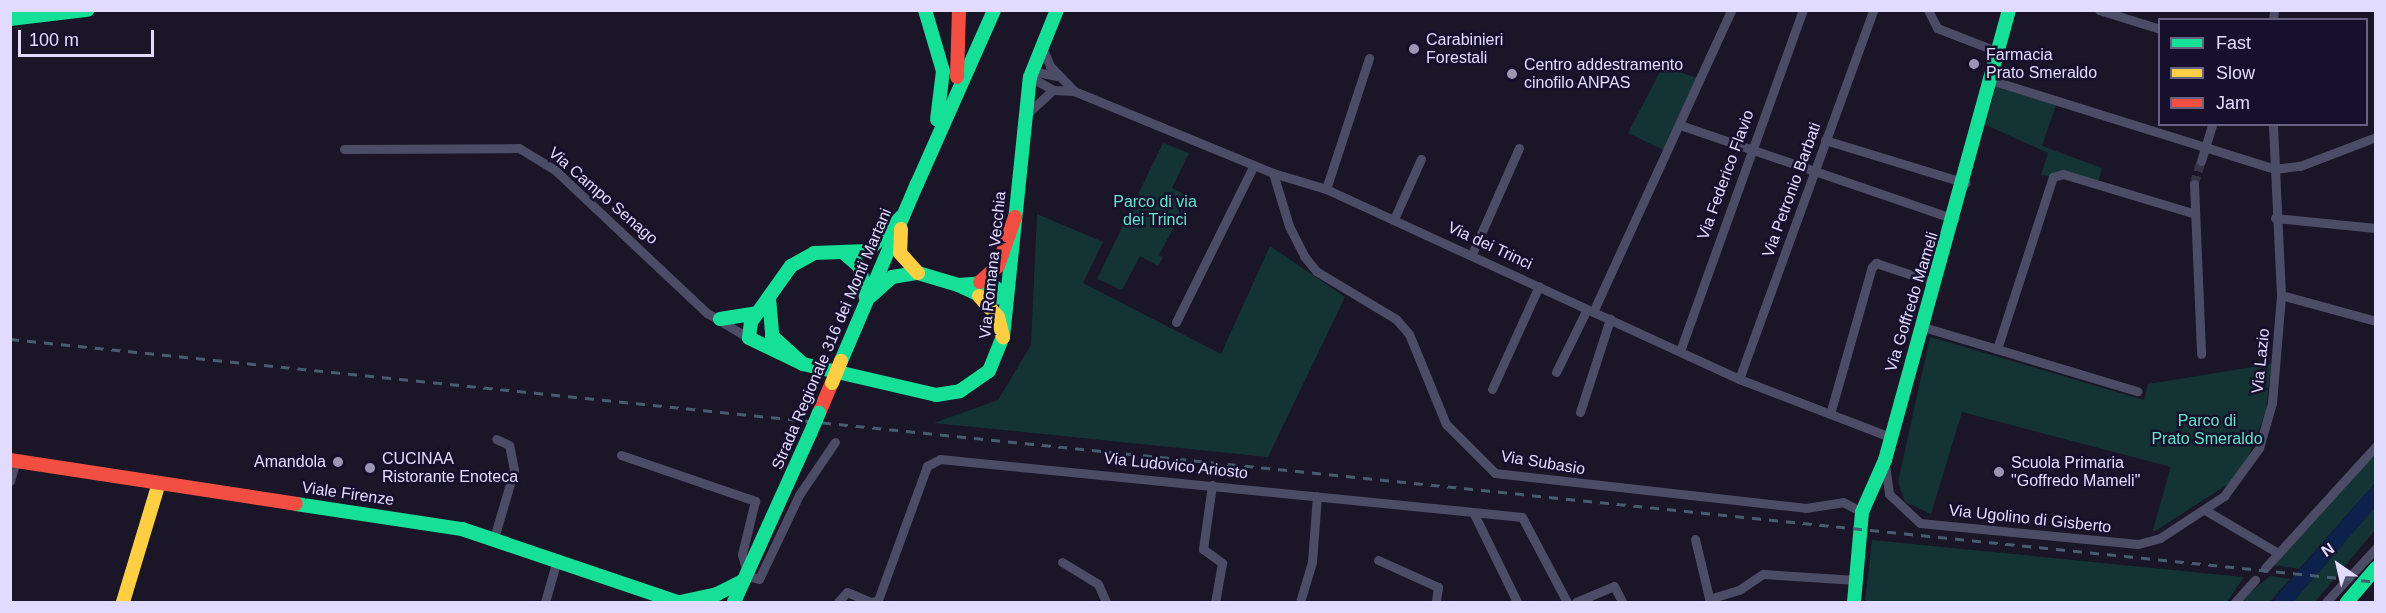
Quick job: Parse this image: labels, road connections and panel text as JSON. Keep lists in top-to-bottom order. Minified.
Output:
{"streets":{"main road":["Via Romana Vecchia","Via Goffredo Mameli","Strada Regionale 316 dei Monti Martani","Viale Firenze"],"street":["Via Federico Flavio","Via Petronio Barbati","Via Campo Senago","Via dei Trinci","Via Lazio","Via Subasio","Via Ludovico Ariosto","Via Ugolino di Gisberto"]},"crossings":[["Via Federico Flavio","Via dei Trinci"],["Via Petronio Barbati","Via dei Trinci"],["Via Campo Senago","Via Romana Vecchia"],["Via dei Trinci","Via Romana Vecchia"],["Via dei Trinci","Via Goffredo Mameli"],["Via dei Trinci","Via Subasio"],["Via Goffredo Mameli","Via Subasio"],["Via Goffredo Mameli","Via Ugolino di Gisberto"],["Via Lazio","Via Ugolino di Gisberto"]],"parks":["Parco di via dei Trinci","Parco di Prato Smeraldo"],"places":["Carabinieri Forestali","Farmacia Prato Smeraldo","Centro addestramento cinofilo ANPAS","Amandola","CUCINAA Ristorante Enoteca","Scuola Primaria \"Goffredo Mameli\""],"legend":["Fast","Slow","Jam"],"scale_bar":"100 m","north":"top left"}
